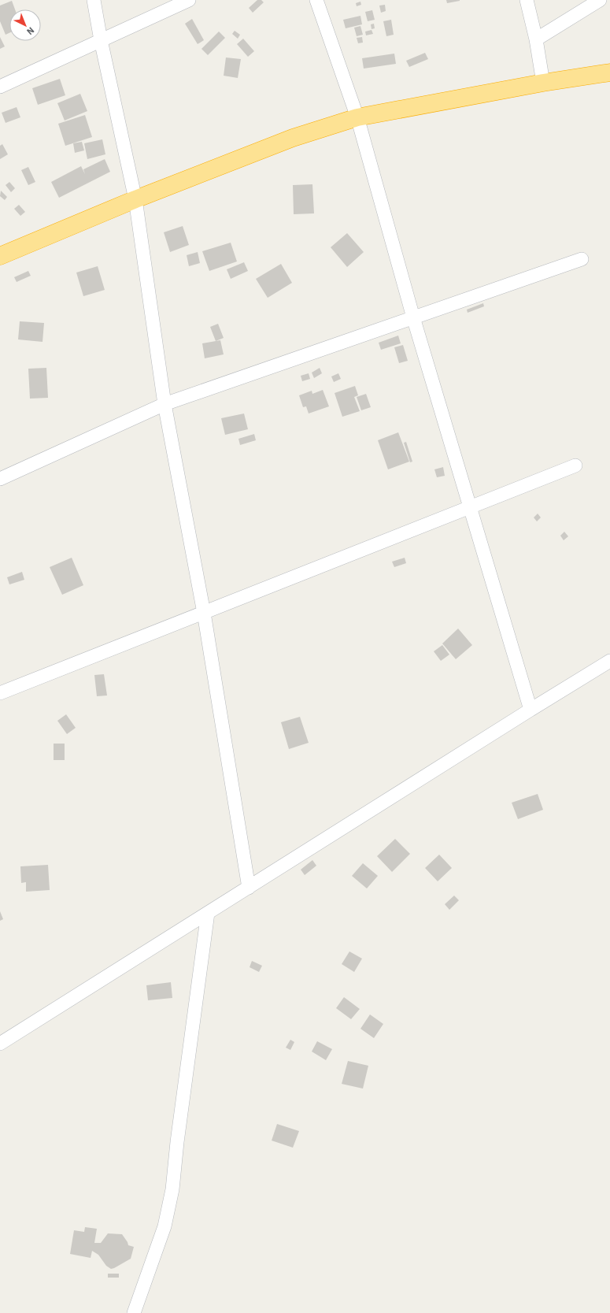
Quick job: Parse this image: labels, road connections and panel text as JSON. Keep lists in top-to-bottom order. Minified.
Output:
{"north":"bottom right"}
